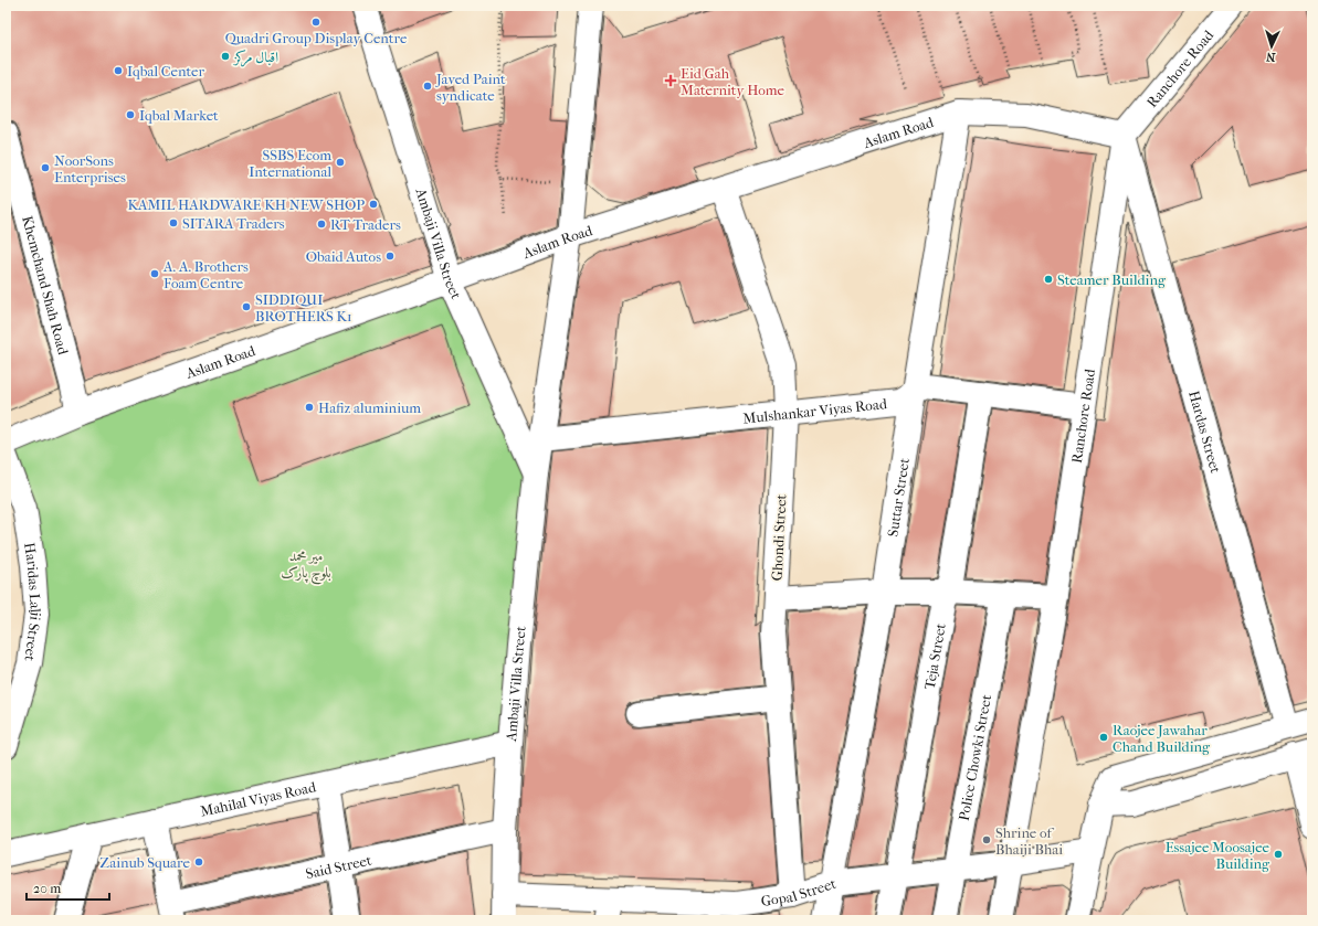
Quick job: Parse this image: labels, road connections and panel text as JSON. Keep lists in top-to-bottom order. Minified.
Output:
{"streets":{"street":["Ranchore Road","Aslam Road","Ambaji Villa Street","Khemchand Shah Road","Mulshankar Viyas Road","Hardas Street","Suttar Street","Ghondi Street","Haridas Lalji Street","Teja Street","Police Chowki Street","Mahilal Viyas Road","Said Street","Gopal Street"]},"crossings":[["Ranchore Road","Aslam Road"],["Ranchore Road","Mulshankar Viyas Road"],["Ranchore Road","Hardas Street"],["Ranchore Road","Gopal Street"],["Aslam Road","Ambaji Villa Street"],["Aslam Road","Khemchand Shah Road"],["Aslam Road","Hardas Street"],["Aslam Road","Suttar Street"],["Aslam Road","Ghondi Street"],["Ambaji Villa Street","Mulshankar Viyas Road"],["Ambaji Villa Street","Mahilal Viyas Road"],["Ambaji Villa Street","Said Street"],["Ambaji Villa Street","Gopal Street"],["Mulshankar Viyas Road","Suttar Street"],["Mulshankar Viyas Road","Ghondi Street"],["Mulshankar Viyas Road","Teja Street"],["Suttar Street","Gopal Street"],["Ghondi Street","Gopal Street"],["Teja Street","Gopal Street"],["Police Chowki Street","Gopal Street"]],"parks":["میر محمد بلوچ پارک"],"places":{"other":["Quadri Group Display Centre","اقبال مرکز","Iqbal Center","Javed Paint syndicate","Iqbal Market","SSBS Ecom International","NoorSons Enterprises","KAMIL HARDWARE KH NEW SHOP","SITARA Traders","RT Traders","Obaid Autos","A. A. Brothers Foam Centre","Steamer Building","SIDDIQUI BROTHERS K1","Hafiz aluminium","Raojee Jawahar Chand Building","Shrine of Bhaiji Bhai","Essajee Moosajee Building","Zainub Square"],"health":["Eid Gah Maternity Home"]},"scale_bar":"20 m","north":"bottom"}
